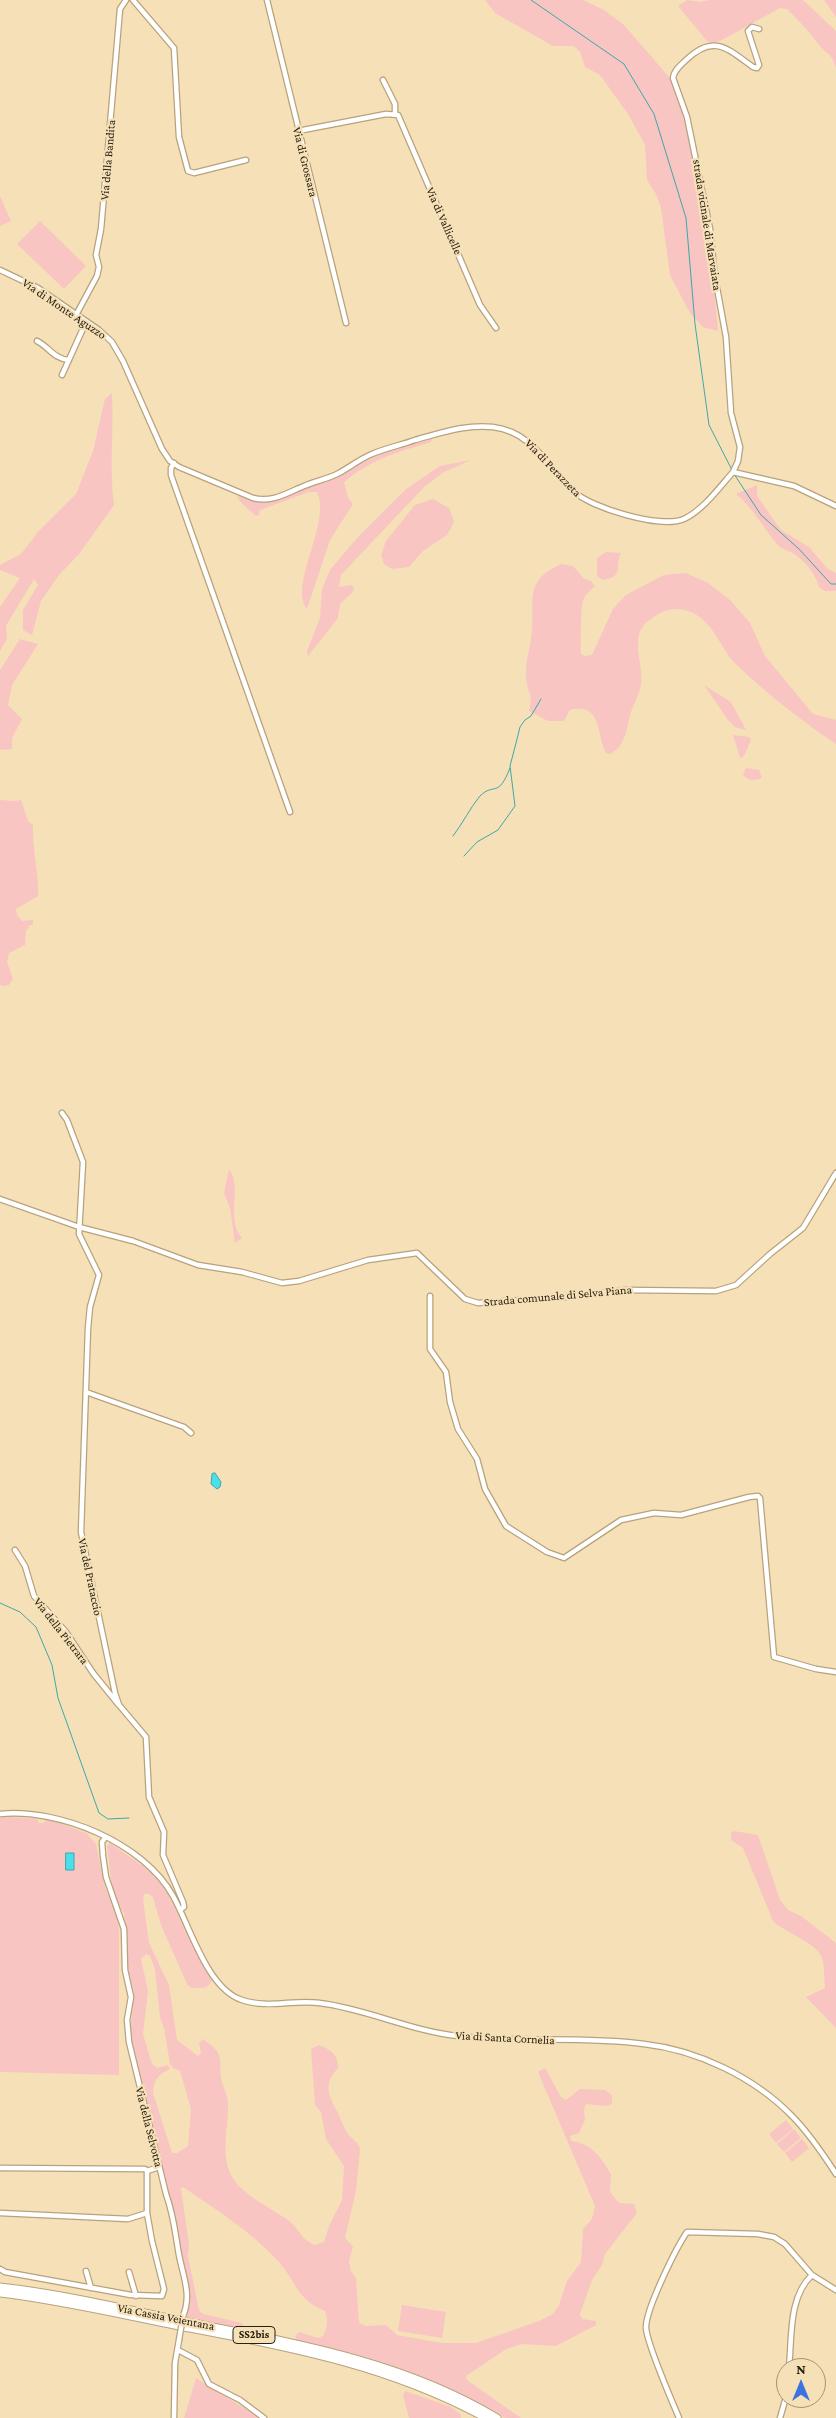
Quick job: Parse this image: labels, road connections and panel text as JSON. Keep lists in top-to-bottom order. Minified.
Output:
{"streets":{"highway":["Via Cassia Veientana","SS2bis"],"street":["Via della Bandita","Via di Grossara","Via di Vallicelle","strada vicinale di Marvaiata","Via di Monte Aguzzo","Via di Perazzeta","Strada comunale di Selva Piana","Via del Prataccio","Via della Pietrara","Via di Santa Cornelia","Via della Selvotta"]},"crossings":[["Via della Bandita","Via di Monte Aguzzo"],["strada vicinale di Marvaiata","Via di Perazzeta"],["Via di Monte Aguzzo","Via di Perazzeta"],["Strada comunale di Selva Piana","Via del Prataccio"],["Via del Prataccio","Via della Pietrara"],["Via del Prataccio","Via di Santa Cornelia"],["Via di Santa Cornelia","Via della Selvotta"]],"north":"top"}
